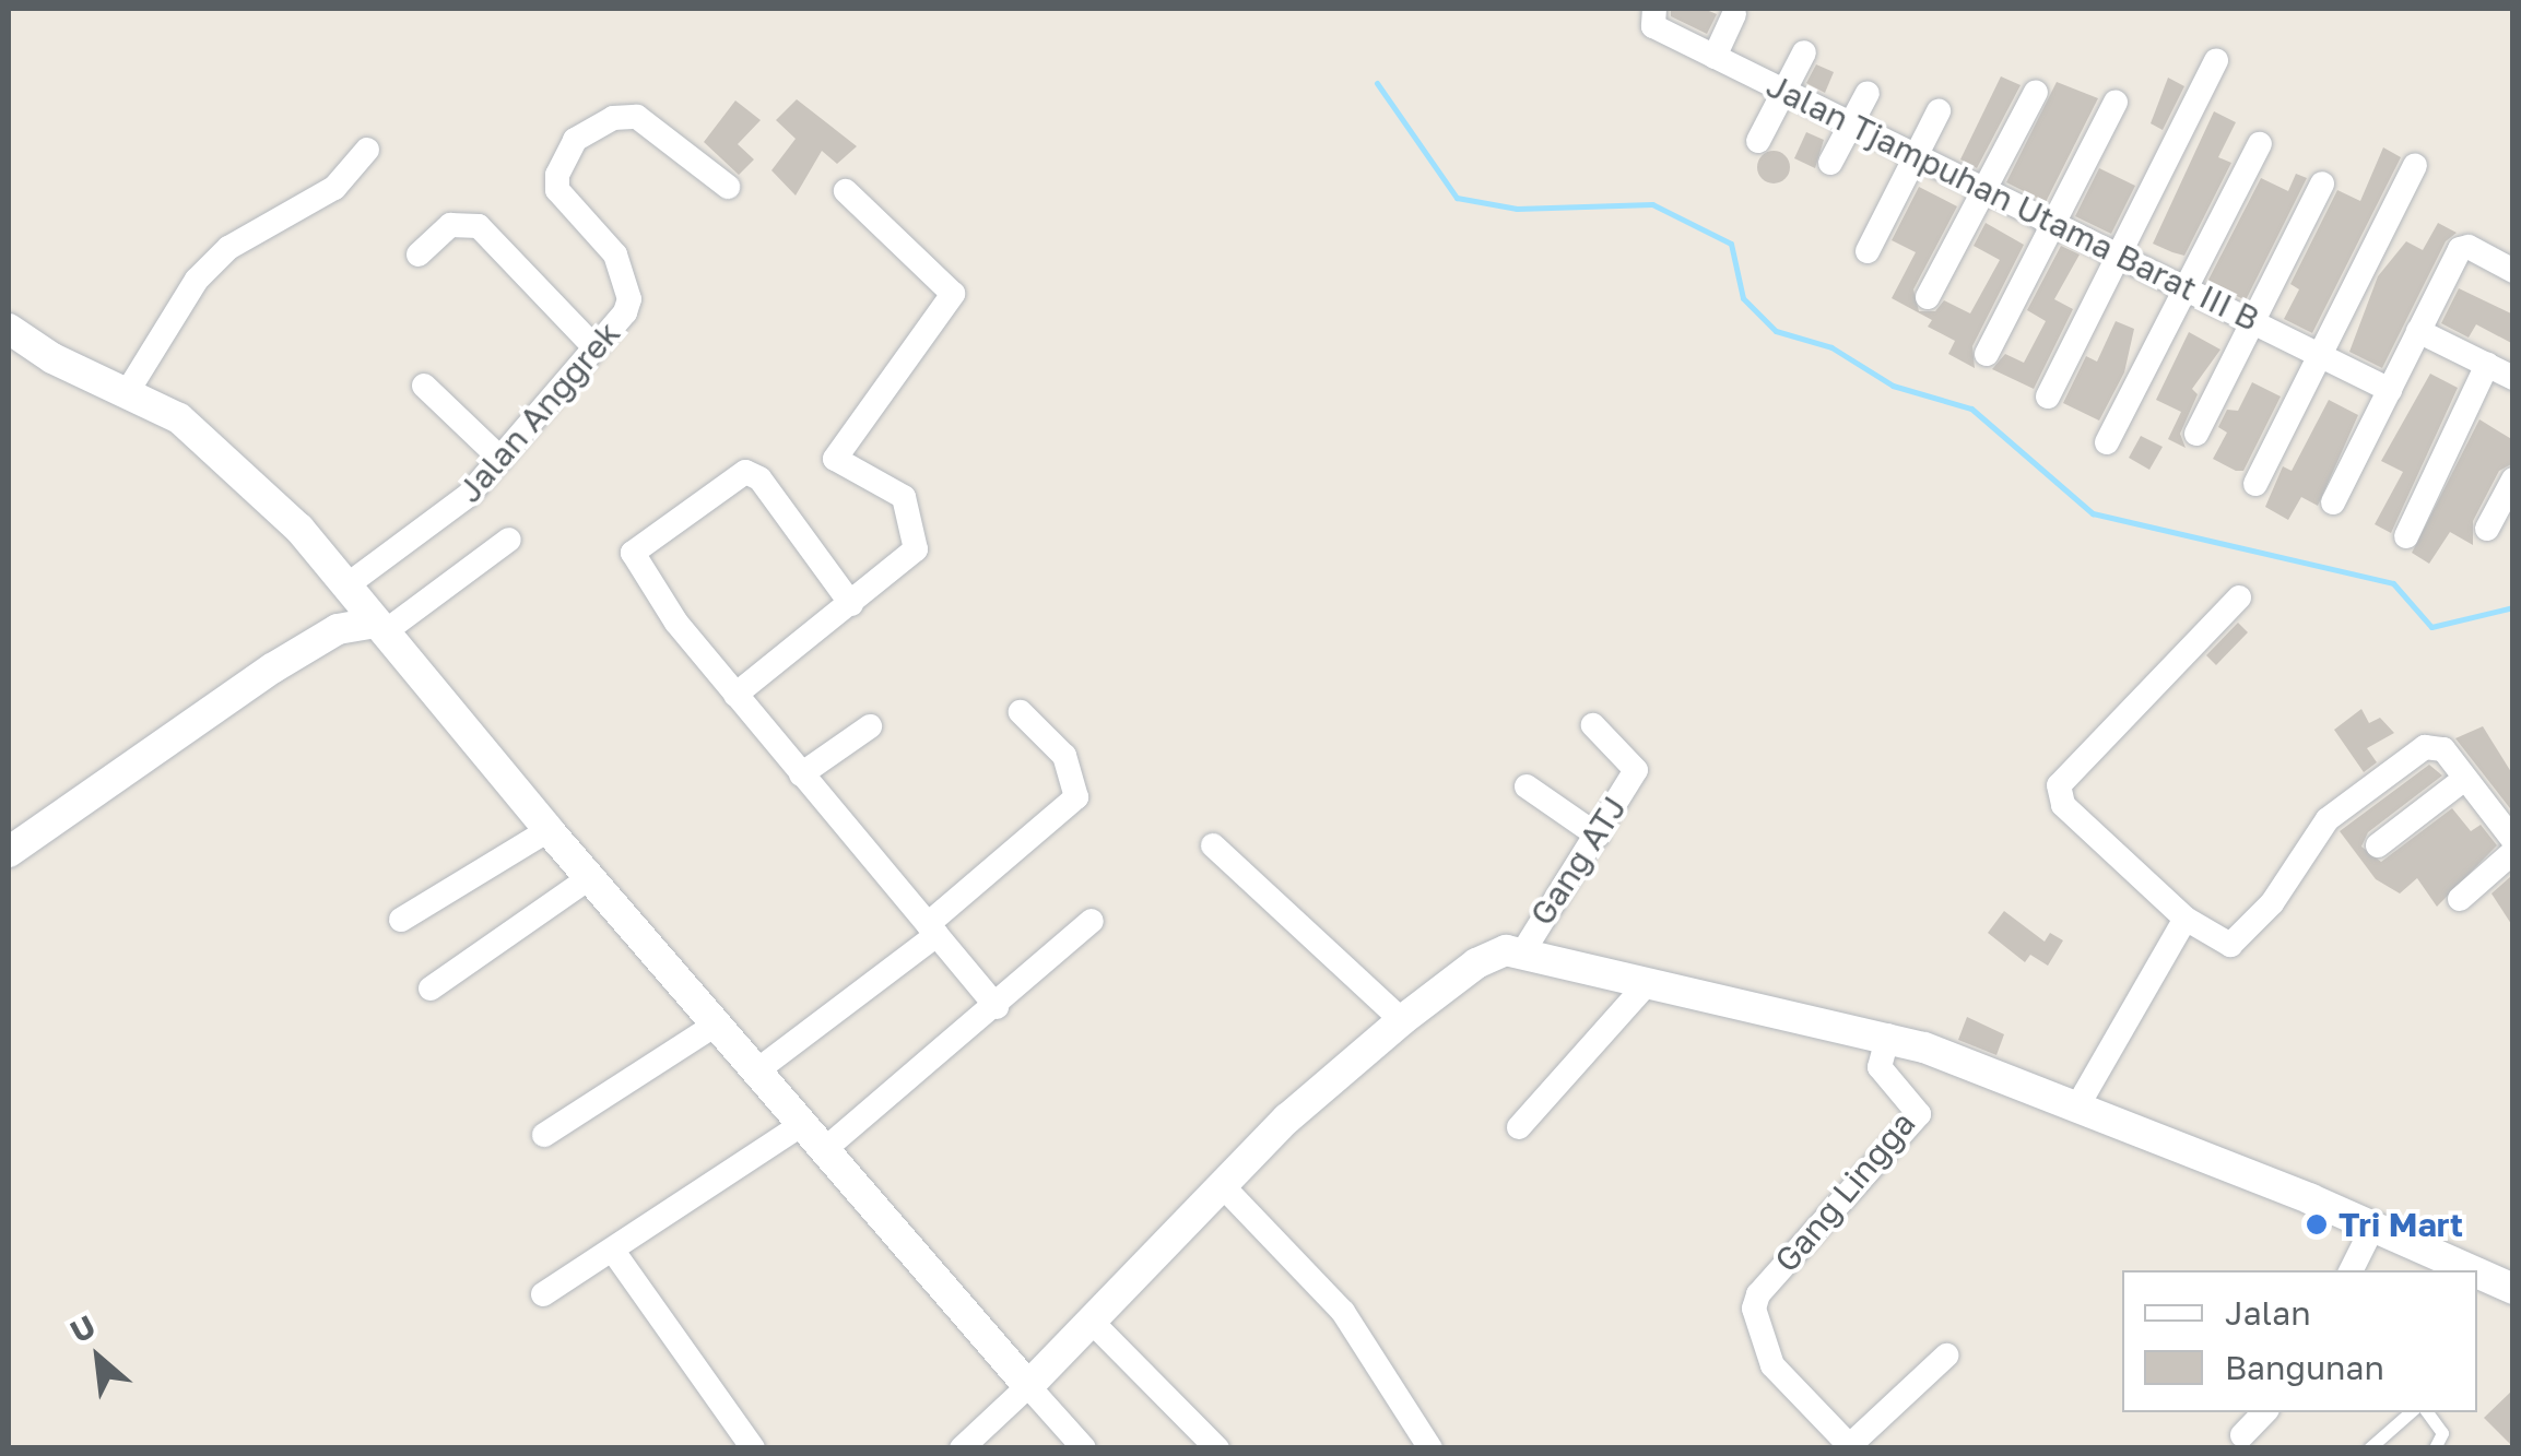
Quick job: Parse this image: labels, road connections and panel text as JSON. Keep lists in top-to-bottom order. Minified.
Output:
{"streets":{"street":["Jalan Tjampuhan Utama Barat III B","Jalan Anggrek","Gang ATJ","Gang Lingga"]},"places":["Tri Mart"],"legend":["Jalan","Bangunan"],"north":"top left"}
